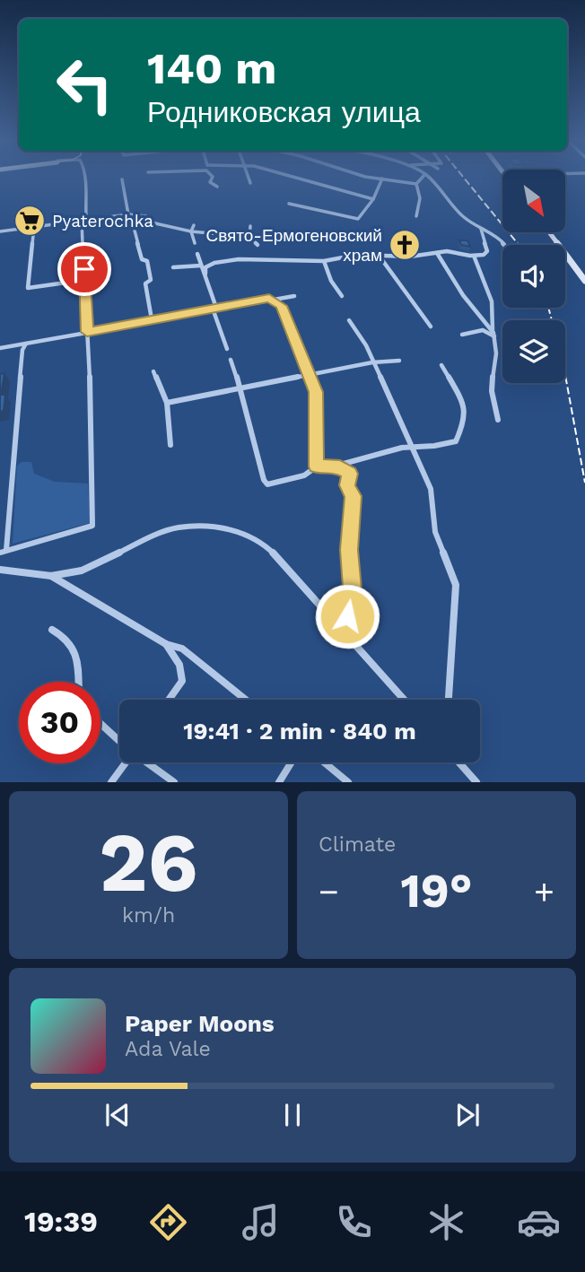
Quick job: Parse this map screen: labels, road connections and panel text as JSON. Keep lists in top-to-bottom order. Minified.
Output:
{"places":{"supermarket":["Pyaterochka"],"church":["Свято-Ермогеновский храм"]},"north":"bottom right","page":{"turn":["140 m","Родниковская улица"],"limit":"30","trip":"19:41 · 2 min · 840 m","tile":[["26","km/h"],"Climate"],"heat":["−","19°","+"],"song":["Paper Moons","Ada Vale"],"tabs":"19:39"}}
